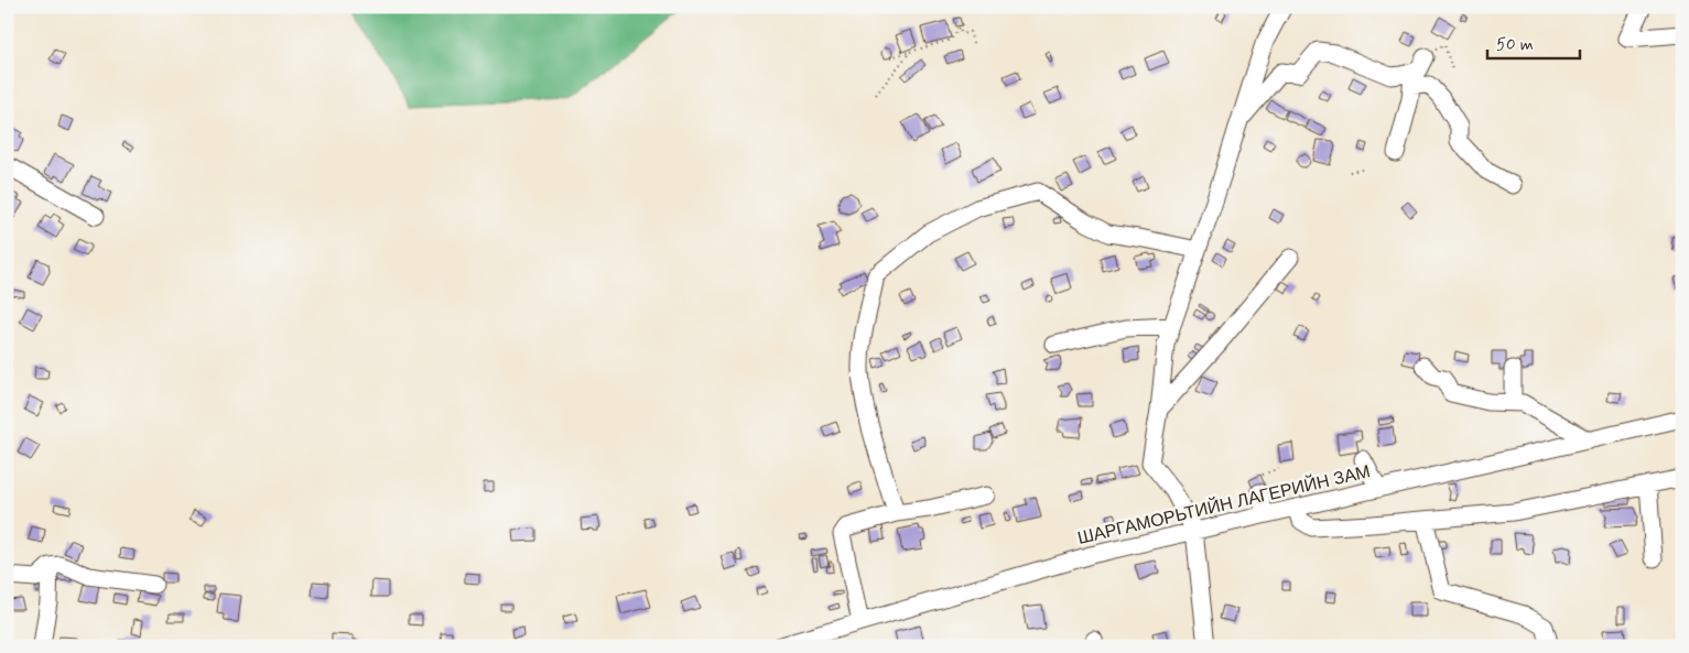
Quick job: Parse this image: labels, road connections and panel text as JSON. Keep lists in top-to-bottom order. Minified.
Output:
{"streets":{"street":["ШАРГАМОРЬТИЙН ЛАГЕРИЙН ЗАМ"]},"scale_bar":"50 m"}
